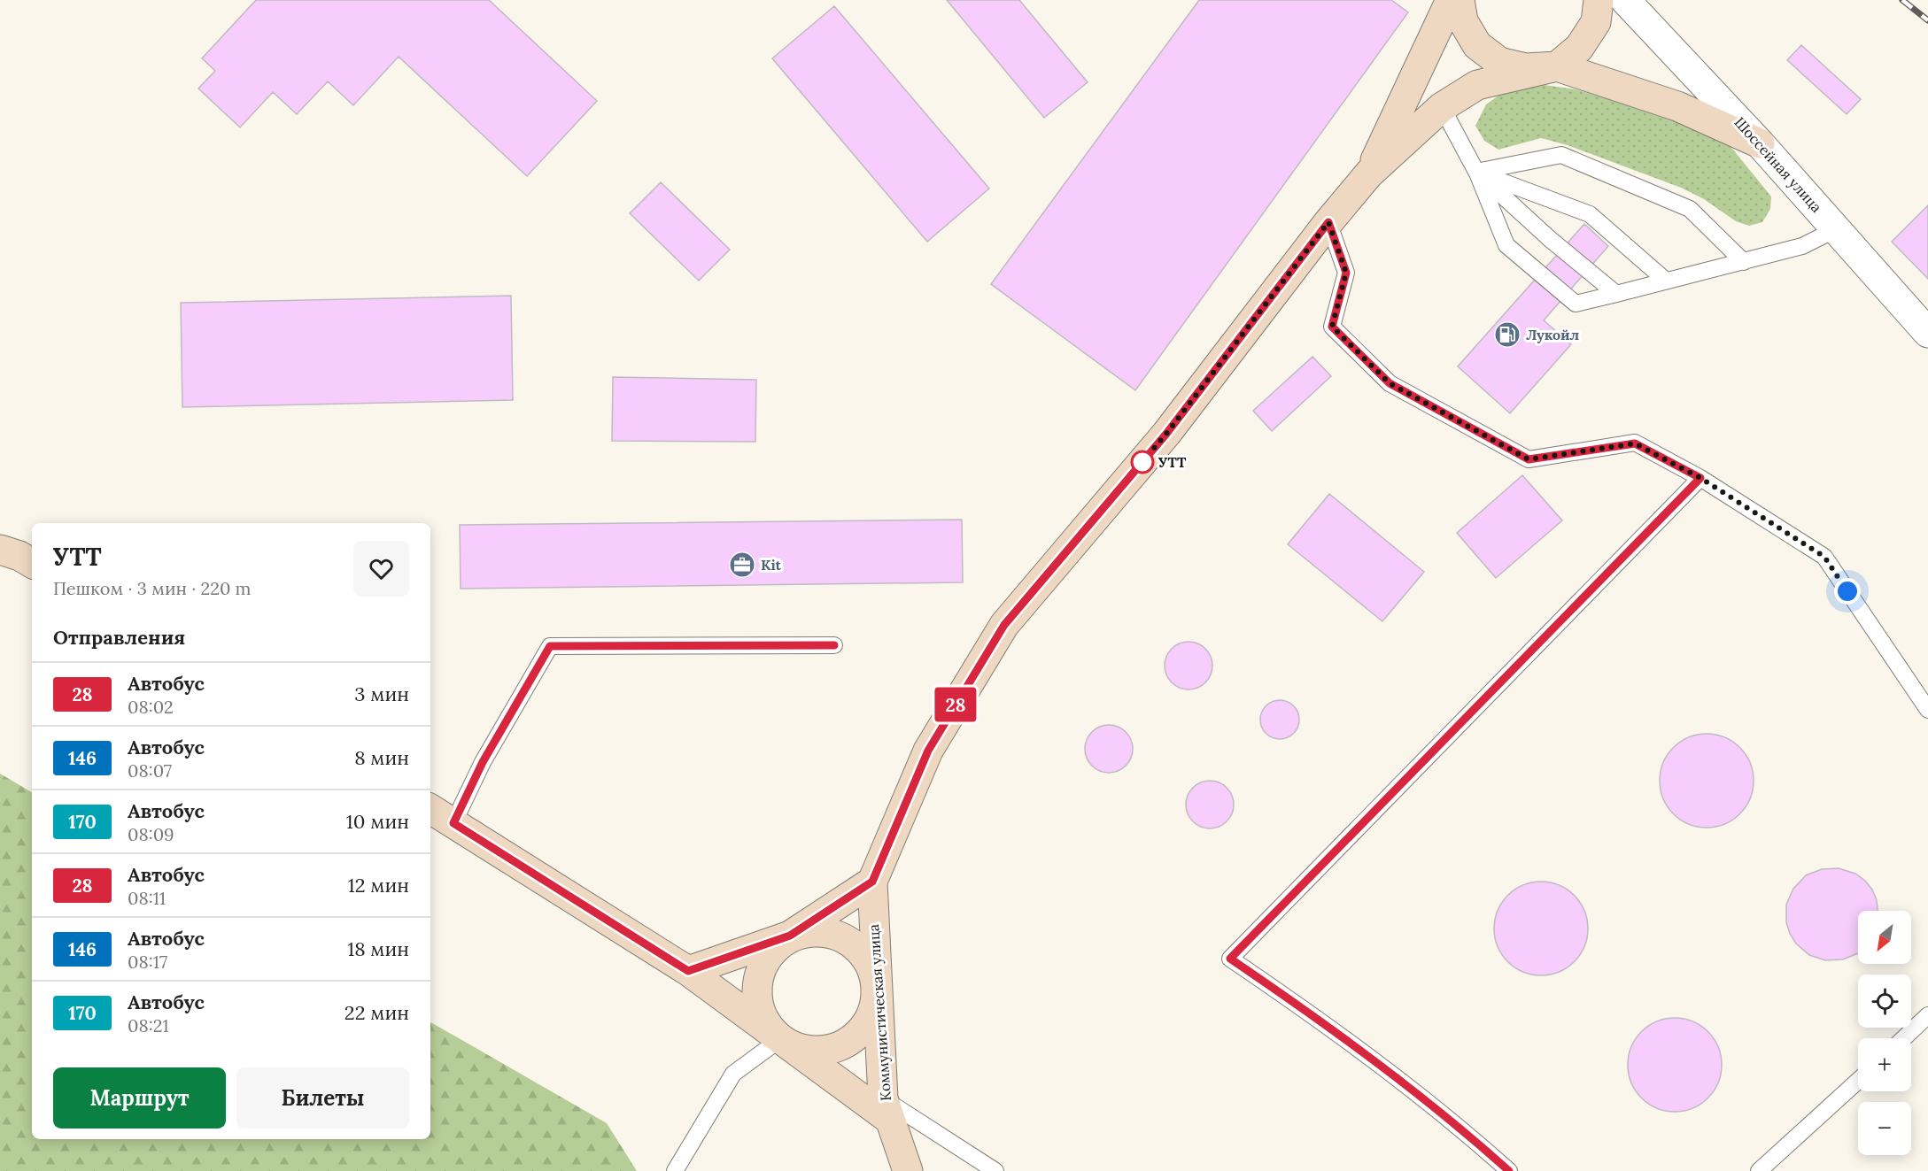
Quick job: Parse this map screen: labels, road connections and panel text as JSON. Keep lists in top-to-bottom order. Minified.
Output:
{"streets":{"main road":["Коммунистическая улица"],"street":["Шоссейная улица"]},"places":{"fuel station":["Лукойл"],"other":["УТТ"],"office":["Kit"]},"lines":["bus line 28"],"north":"bottom left","page":{"on_map":"28","heading":[["УТТ","Пешком · 3 мин · 220 m"],"Отправления"],"list":[{"mark":"28","name":"Автобус","note":"08:02","value":"3 мин"},{"mark":"146","name":"Автобус","note":"08:07","value":"8 мин"},{"mark":"170","name":"Автобус","note":"08:09","value":"10 мин"},{"mark":"28","name":"Автобус","note":"08:11","value":"12 мин"},{"mark":"146","name":"Автобус","note":"08:17","value":"18 мин"},{"mark":"170","name":"Автобус","note":"08:21","value":"22 мин"}],"map_buttons":["+","−"],"buttons":["Маршрут","Билеты"]}}
